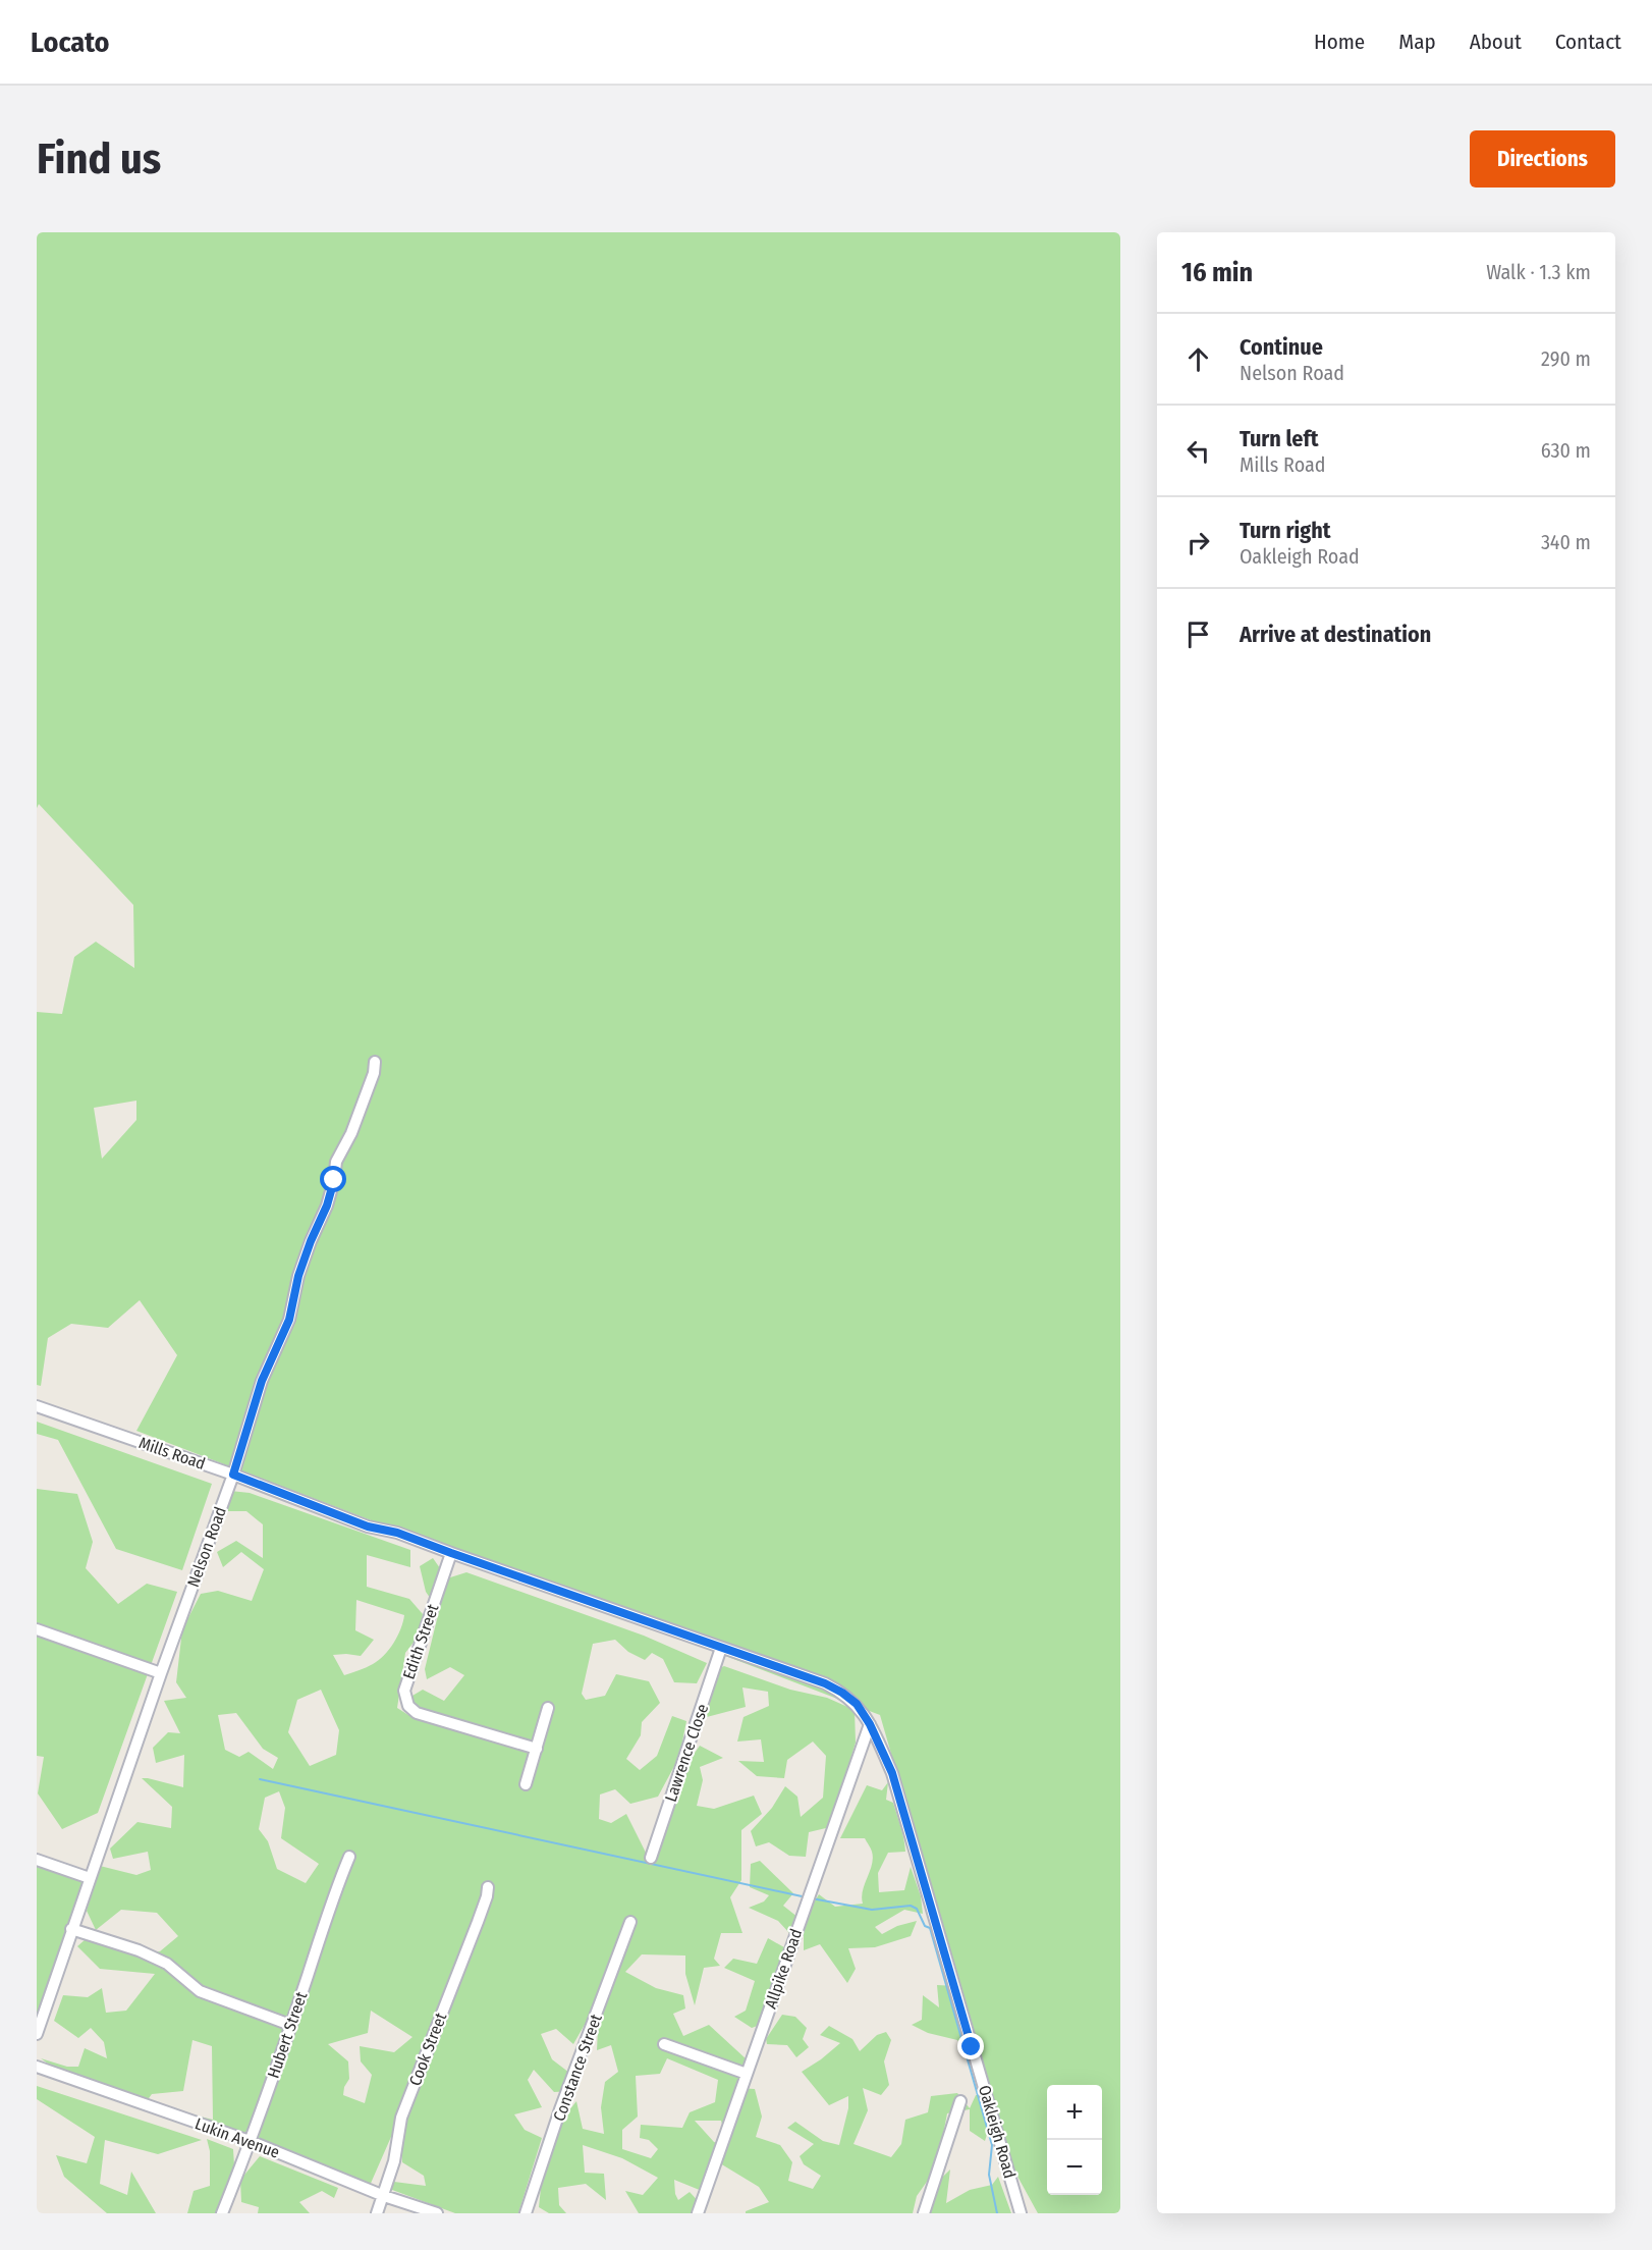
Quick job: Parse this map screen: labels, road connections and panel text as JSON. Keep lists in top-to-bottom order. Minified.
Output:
{"streets":{"street":["Mills Road","Nelson Road","Edith Street","Lawrence Close","Allpike Road","Hubert Street","Cook Street","Constance Street","Oakleigh Road","Lukin Avenue"]},"crossings":[["Mills Road","Nelson Road"],["Mills Road","Edith Street"],["Mills Road","Lawrence Close"],["Mills Road","Oakleigh Road"],["Allpike Road","Oakleigh Road"],["Hubert Street","Lukin Avenue"],["Cook Street","Lukin Avenue"]],"page":{"header":"Locato","nav":["Home","Map","About","Contact"],"buttons":"Directions","title":"Find us","heading":["16 min","Walk · 1.3 km"],"list":[["Continue","Nelson Road","290 m"],["Turn left","Mills Road","630 m"],["Turn right","Oakleigh Road","340 m"],"Arrive at destination"],"map_buttons":["+","−"]}}
